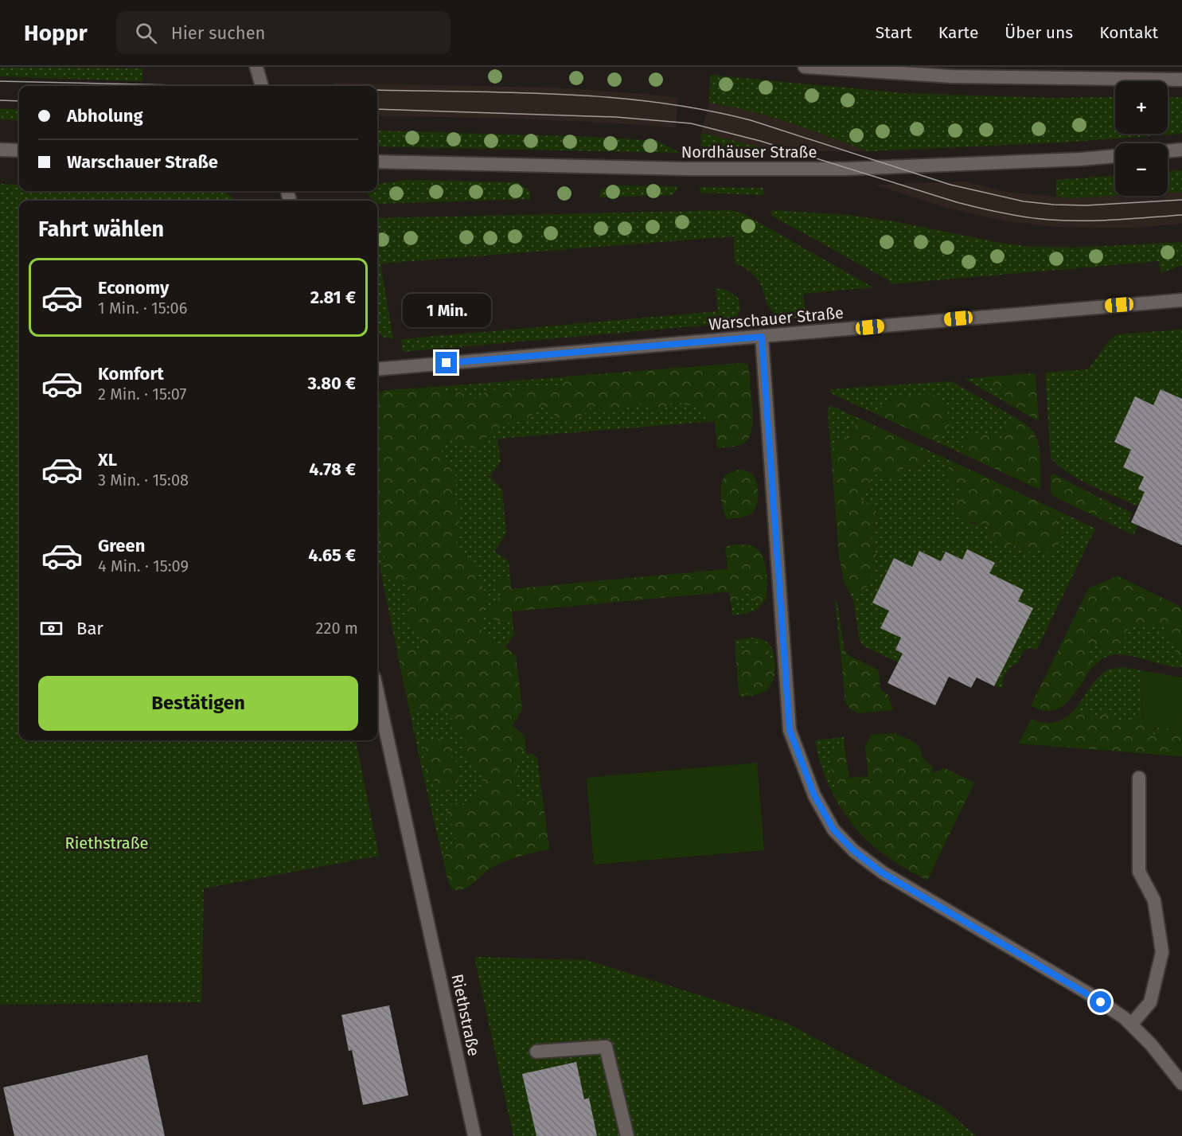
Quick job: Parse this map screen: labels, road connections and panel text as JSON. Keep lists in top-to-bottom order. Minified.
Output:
{"streets":{"street":["Nordhäuser Straße","Warschauer Straße","Riethstraße"]},"parks":["Riethstraße"],"page":{"header":"Hoppr","search":"Hier suchen","nav":["Start","Karte","Über uns","Kontakt"],"map_buttons":["+","−"],"banner":["Abholung","Warschauer Straße"],"heading":"Fahrt wählen","list":[{"name":"Economy","note":"1 Min. · 15:06","value":"2.81 €"},{"name":"Komfort","note":"2 Min. · 15:07","value":"3.80 €"},{"name":"XL","note":"3 Min. · 15:08","value":"4.78 €"},{"name":"Green","note":"4 Min. · 15:09","value":"4.65 €"}],"bubble":"1 Min.","pay":["Bar","220 m"],"buttons":"Bestätigen"}}
